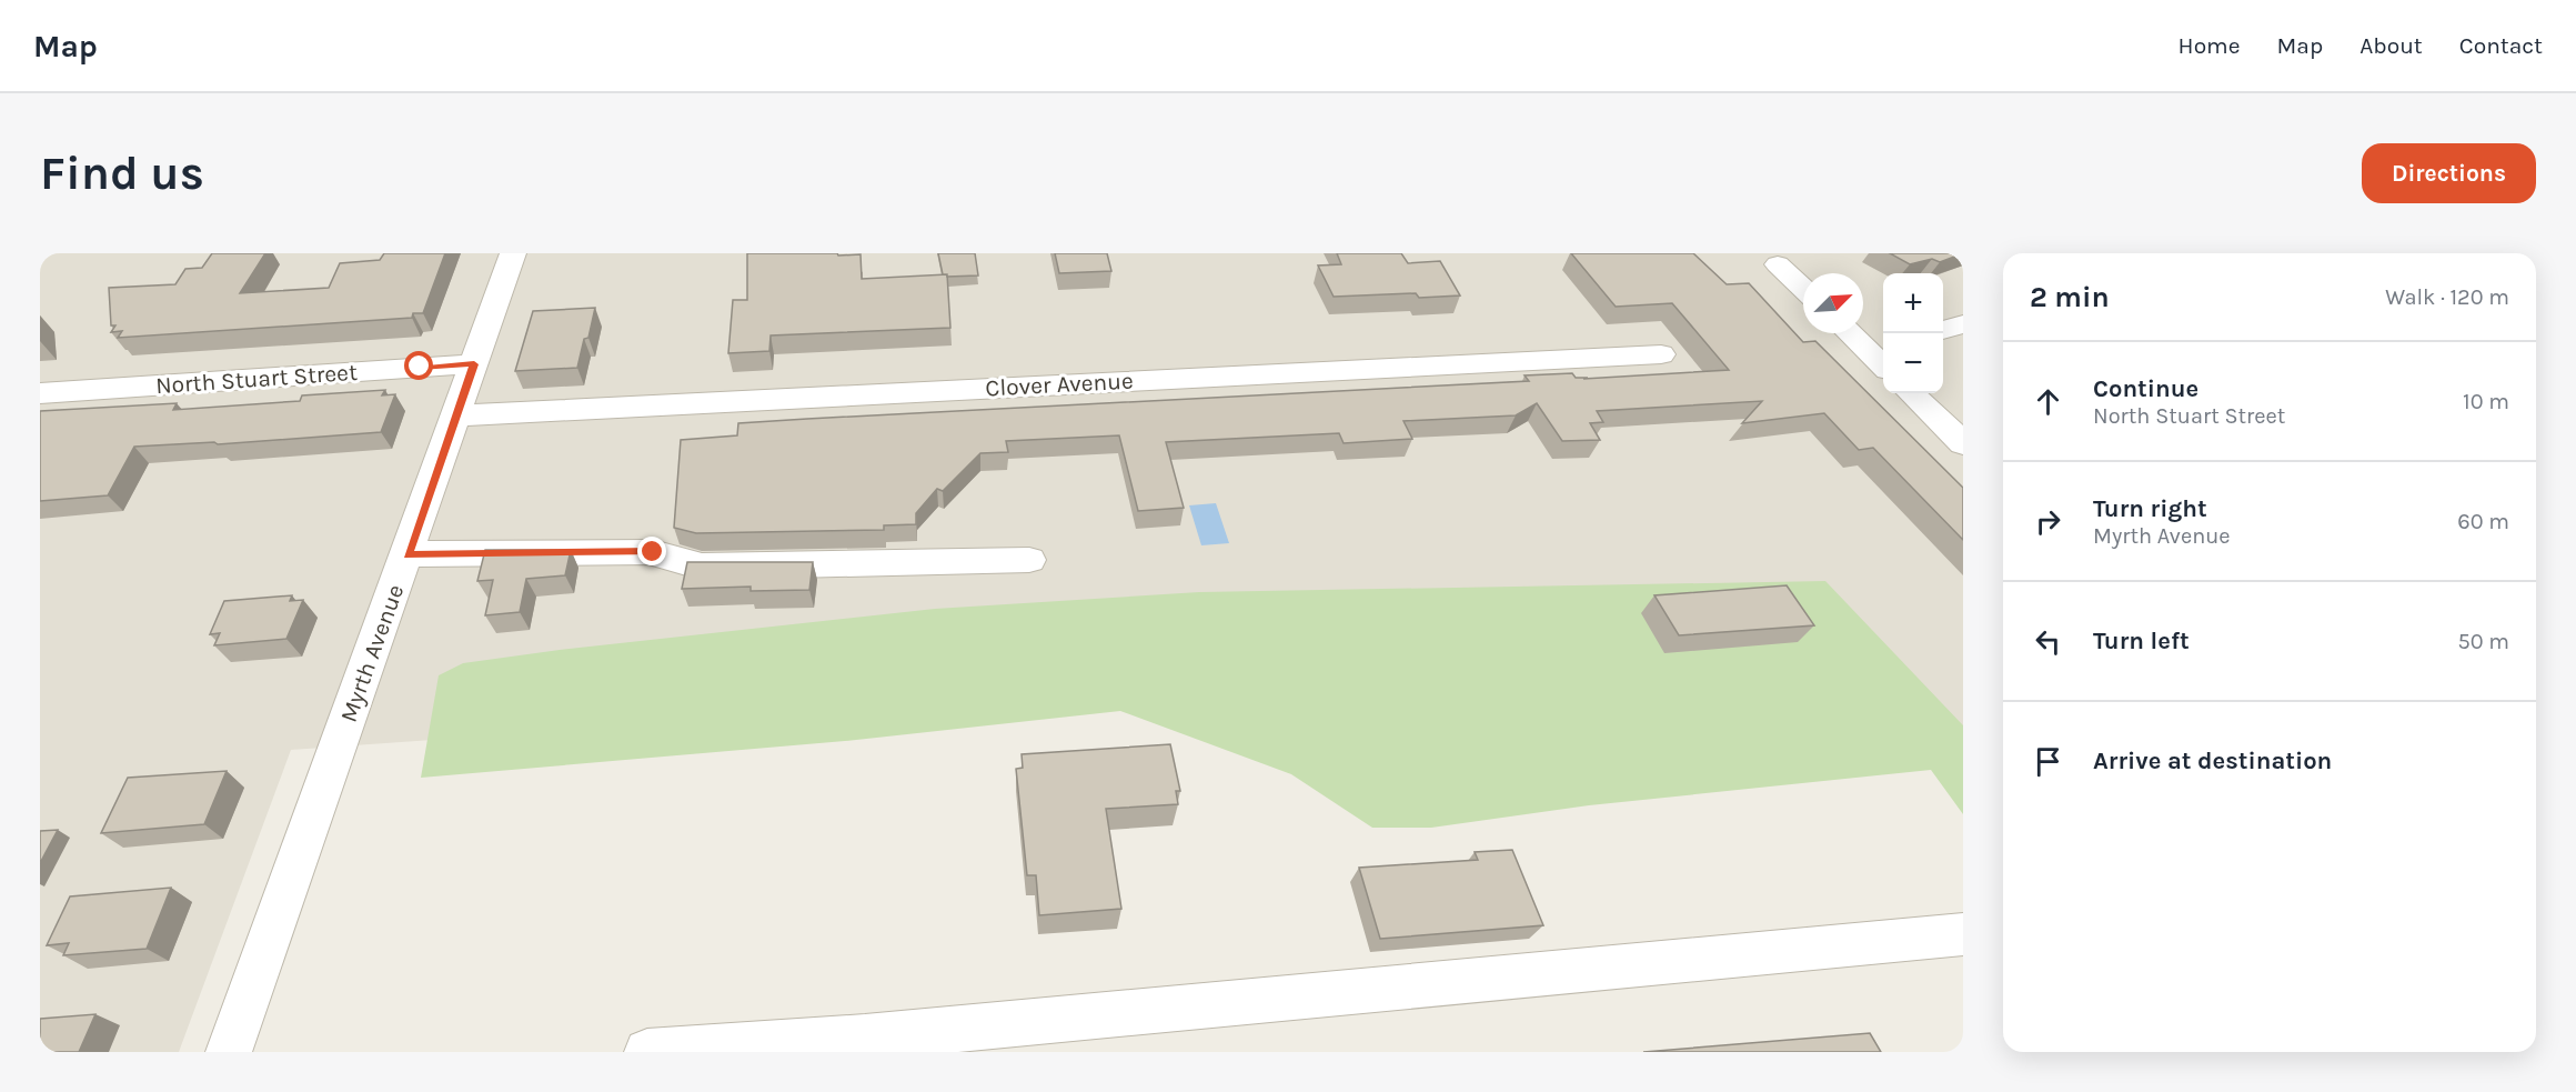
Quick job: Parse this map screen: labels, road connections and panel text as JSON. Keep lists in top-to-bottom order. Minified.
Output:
{"streets":{"street":["North Stuart Street","Clover Avenue","Myrth Avenue"]},"crossings":[["North Stuart Street","Myrth Avenue"],["Clover Avenue","Myrth Avenue"]],"north":"top right","page":{"header":"Map","nav":["Home","Map","About","Contact"],"buttons":"Directions","title":"Find us","heading":["2 min","Walk · 120 m"],"map_buttons":["+","−"],"list":[["Continue","North Stuart Street","10 m"],["Turn right","Myrth Avenue","60 m"],["Turn left","50 m"],"Arrive at destination"]}}
